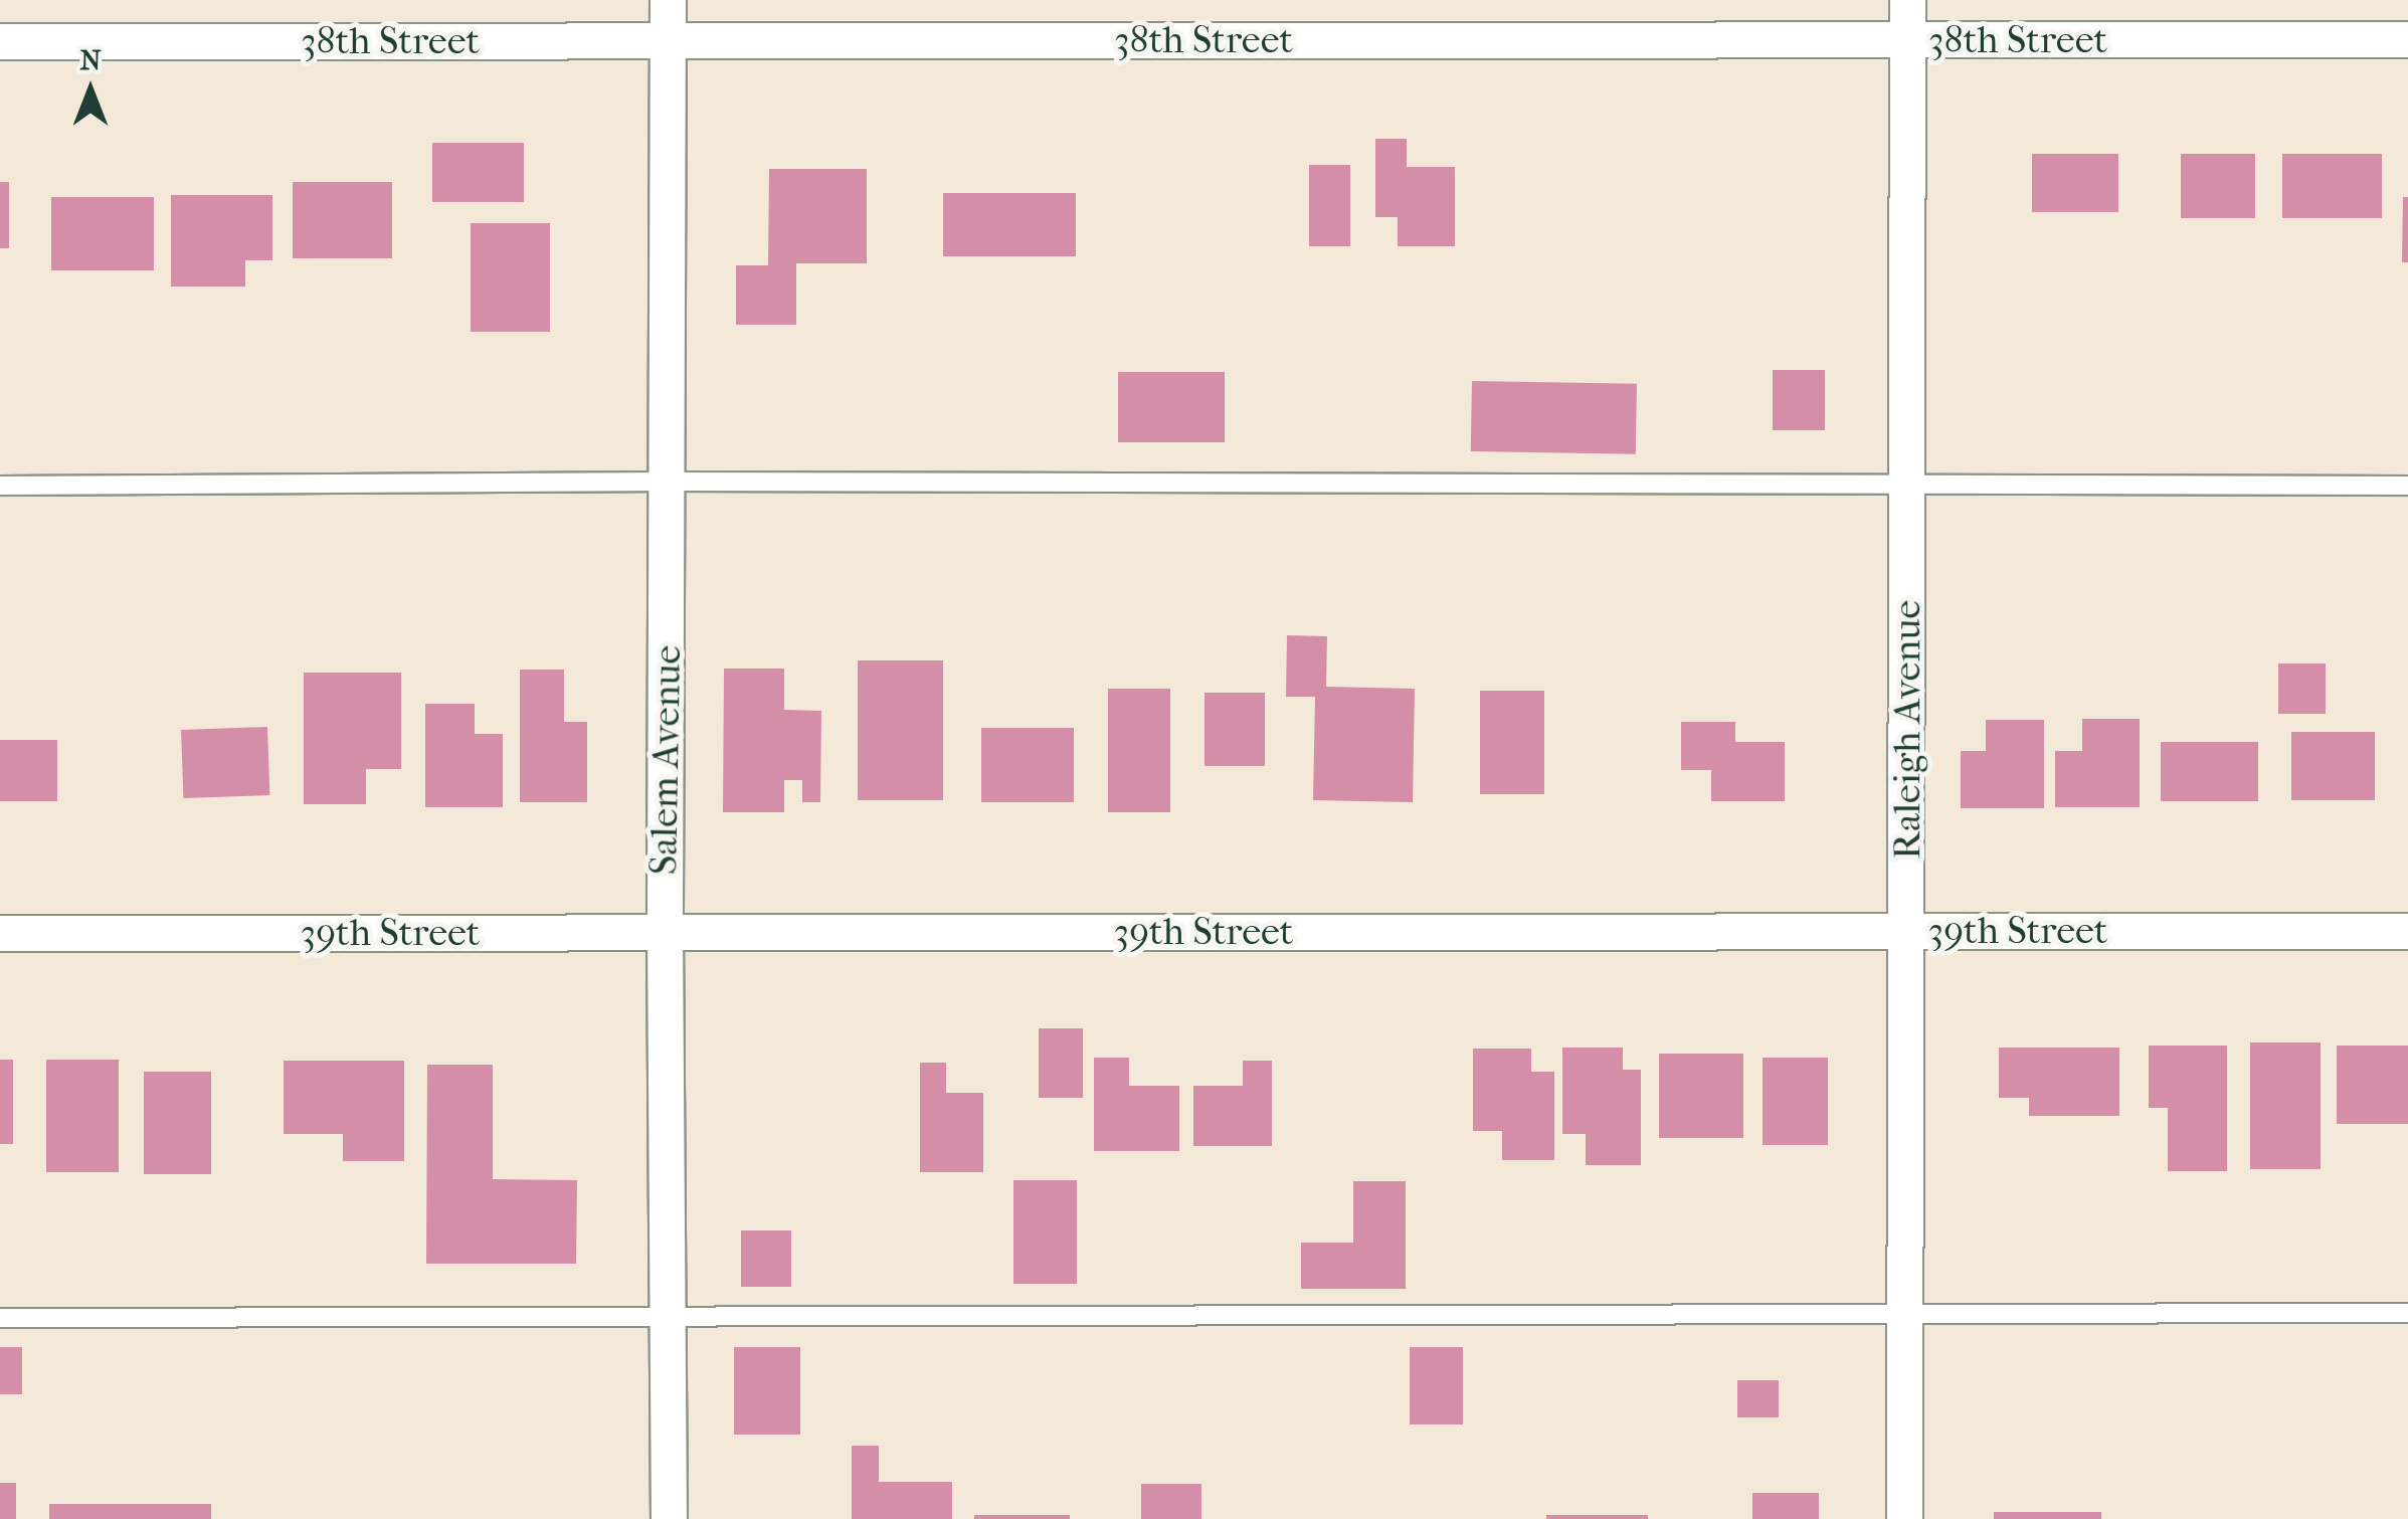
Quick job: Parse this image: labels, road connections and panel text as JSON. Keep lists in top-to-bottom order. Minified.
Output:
{"streets":{"street":["38th Street","Raleigh Avenue","Salem Avenue","39th Street"]},"crossings":[["38th Street","Raleigh Avenue"],["38th Street","Salem Avenue"],["Raleigh Avenue","39th Street"],["Salem Avenue","39th Street"]],"north":"top"}
